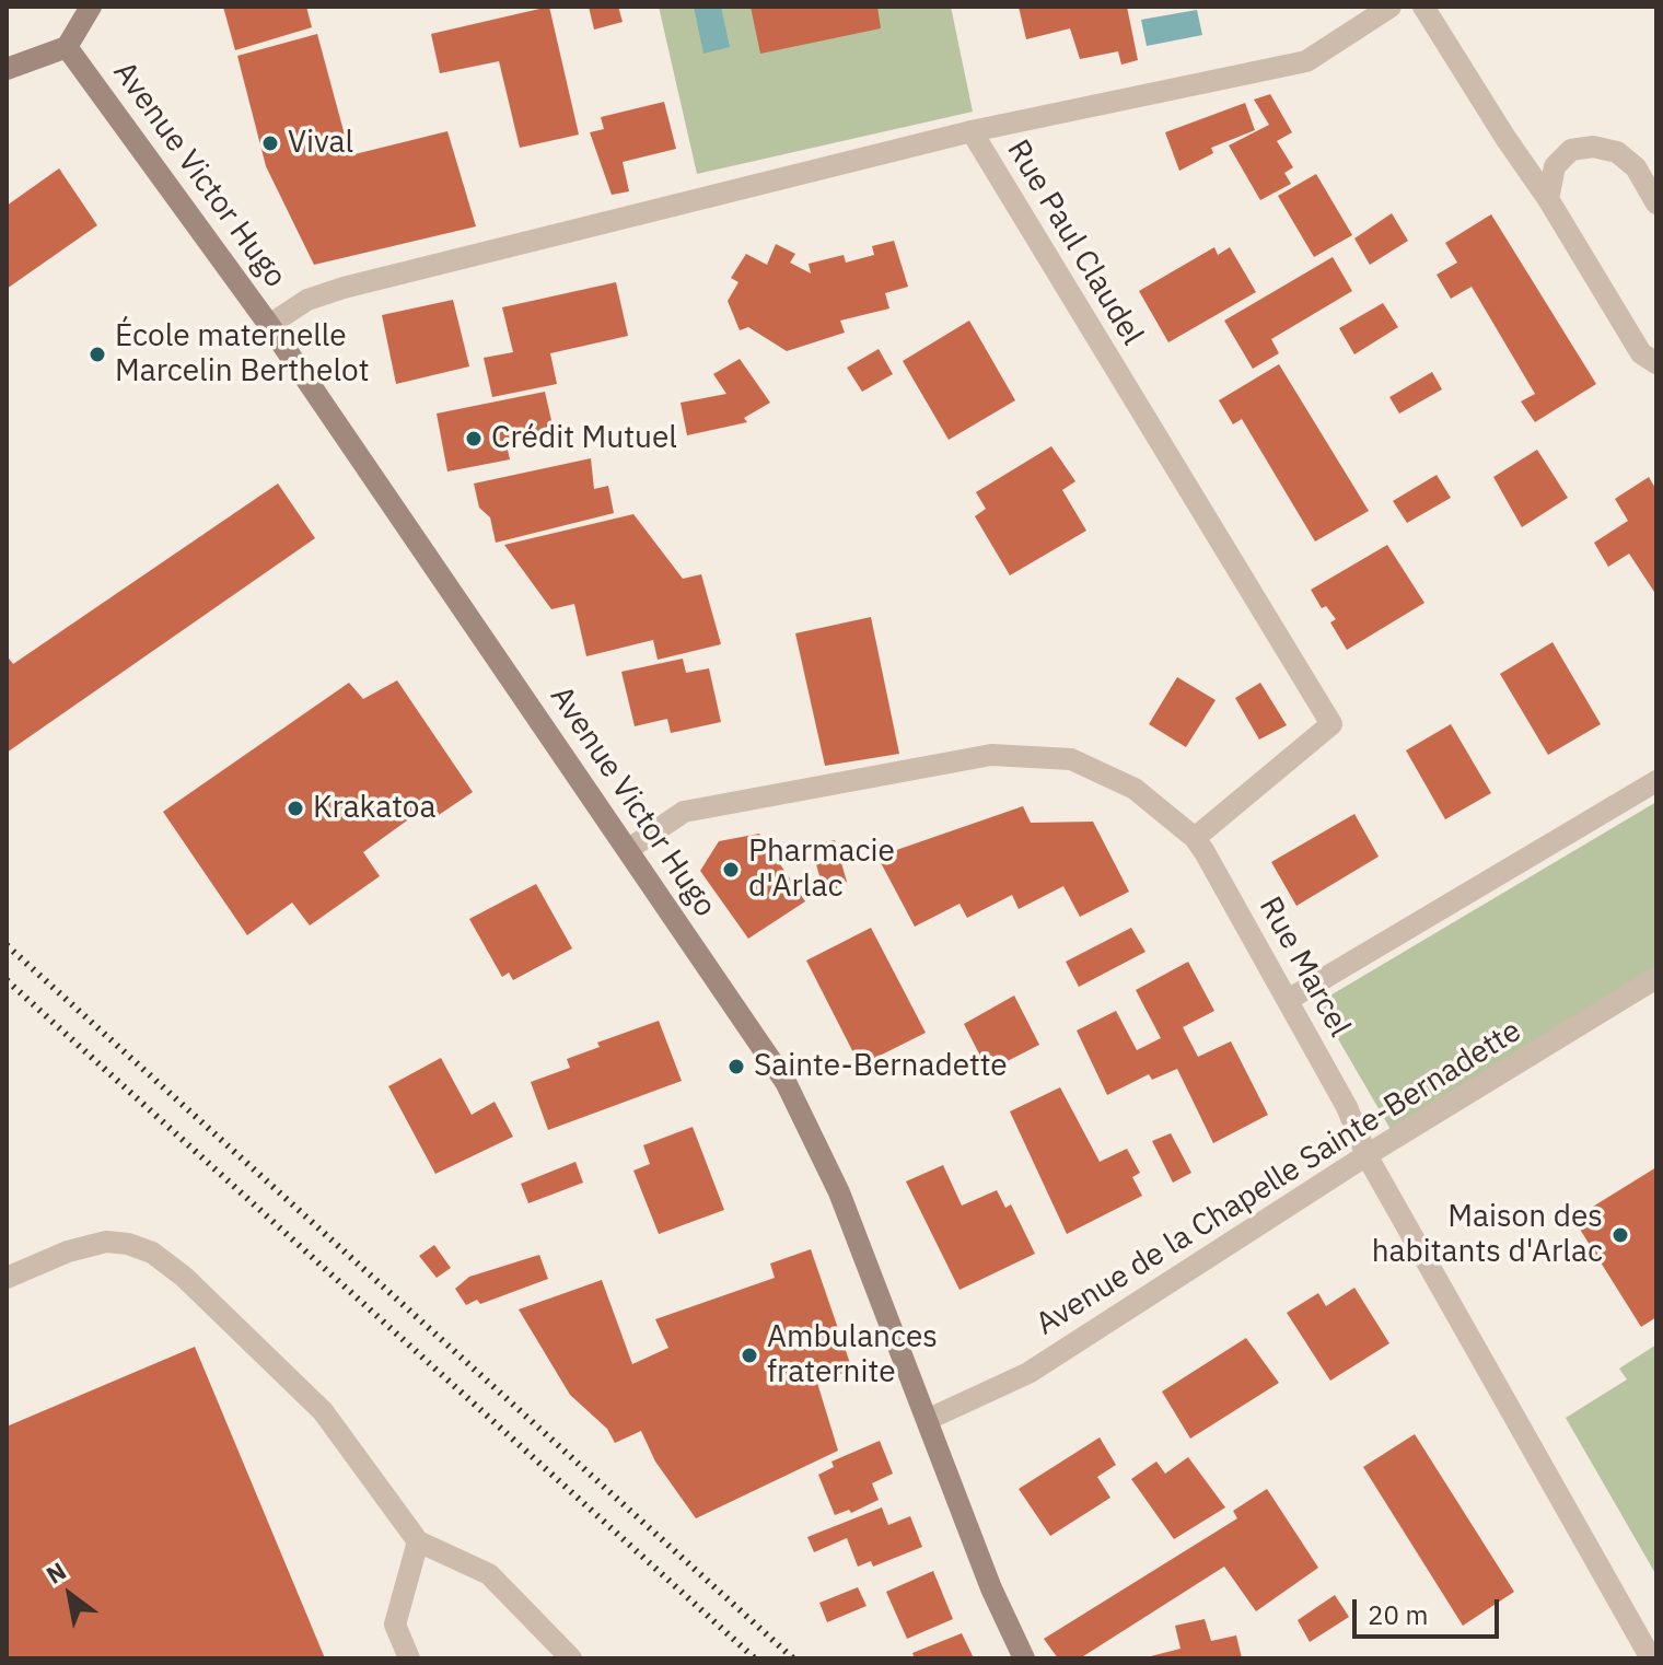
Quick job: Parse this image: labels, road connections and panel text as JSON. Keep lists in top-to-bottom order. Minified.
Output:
{"streets":{"street":["Avenue Victor Hugo","Rue Paul Claudel","Rue Marcel","Avenue de la Chapelle Sainte-Bernadette"]},"crossings":[["Avenue Victor Hugo","Rue Paul Claudel"],["Avenue Victor Hugo","Rue Marcel"],["Avenue Victor Hugo","Avenue de la Chapelle Sainte-Bernadette"],["Rue Paul Claudel","Rue Marcel"],["Rue Marcel","Avenue de la Chapelle Sainte-Bernadette"]],"places":["Vival","École maternelle Marcelin Berthelot","Crédit Mutuel","Krakatoa","Pharmacie d'Arlac","Sainte-Bernadette","Maison des habitants d'Arlac","Ambulances fraternite"],"scale_bar":"20 m","north":"top left"}
